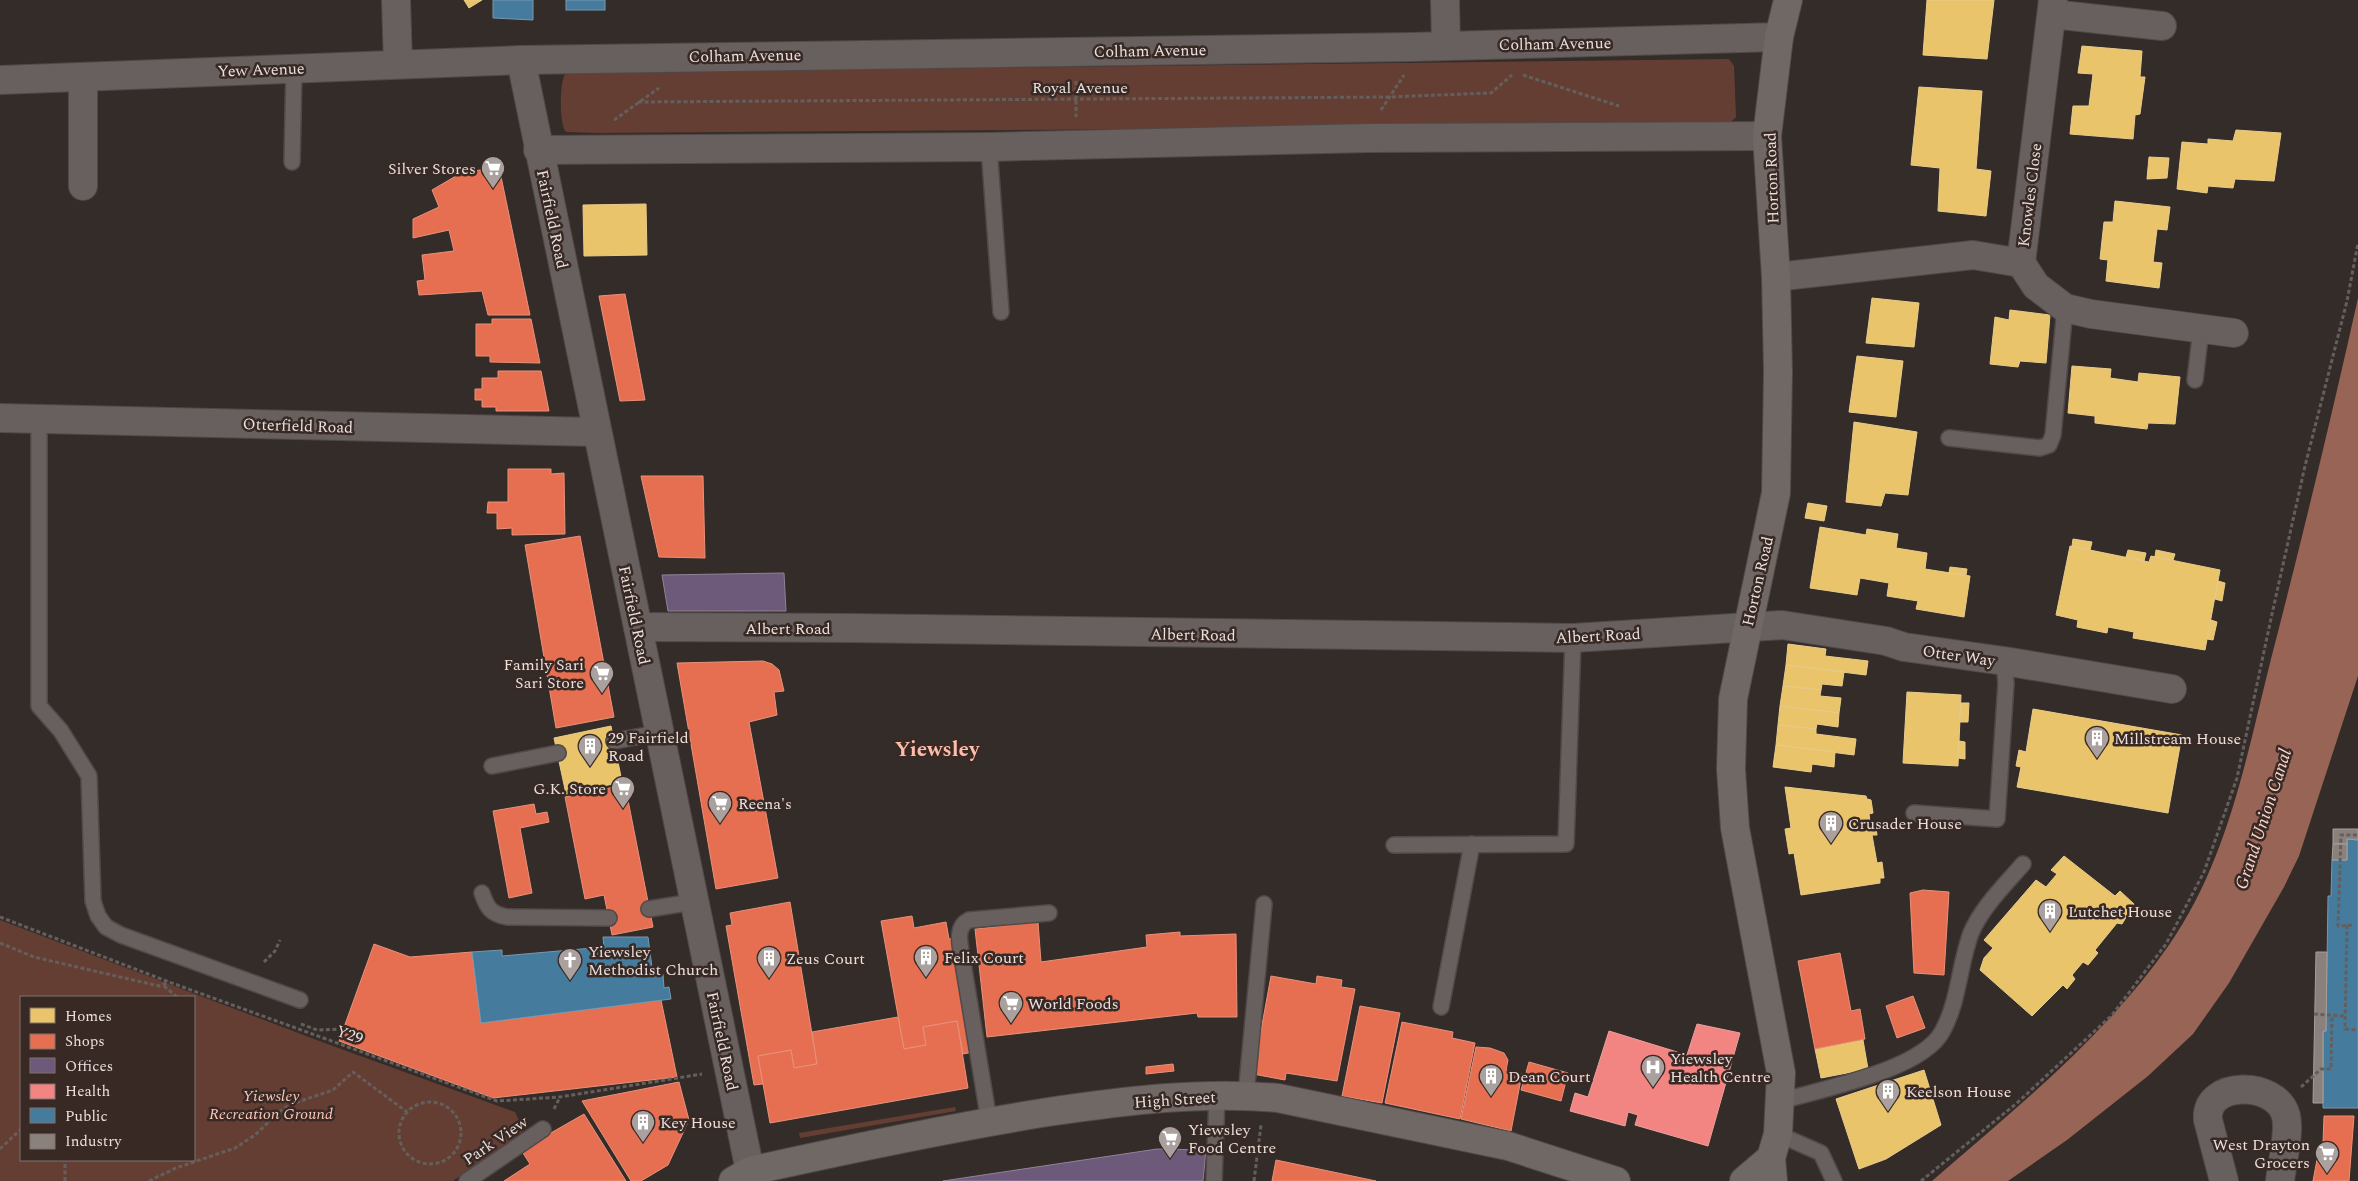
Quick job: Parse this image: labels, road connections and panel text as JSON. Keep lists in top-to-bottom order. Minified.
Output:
{"streets":{"street":["Colham Avenue","Yew Avenue","Horton Road","Knowles Close","Fairfield Road","Otterfield Road","Albert Road","Otter Way","High Street"],"lane":["Park View"],"path":["Royal Avenue","Y29"]},"crossings":[["Colham Avenue","Yew Avenue"],["Colham Avenue","Horton Road"],["Colham Avenue","Fairfield Road"],["Yew Avenue","Fairfield Road"],["Horton Road","Knowles Close"],["Horton Road","Albert Road"],["Horton Road","Otter Way"],["Fairfield Road","Otterfield Road"],["Fairfield Road","Albert Road"],["Fairfield Road","High Street"],["Albert Road","Otter Way"]],"districts":["Yiewsley"],"water":["Grand Union Canal"],"parks":["Yiewsley Recreation Ground"],"places":{"supermarket":["Silver Stores","Family Sari Sari Store","G.K. Store","Reena's","World Foods","Yiewsley Food Centre","West Drayton Grocers"],"building":["Millstream House","29 Fairfield Road","Crusader House","Lutchet House","Felix Court","Zeus Court","Dean Court","Keelson House","Key House"],"church":["Yiewsley Methodist Church"],"hospital":["Yiewsley Health Centre"]},"legend":["Homes","Shops","Offices","Health","Public","Industry"]}
